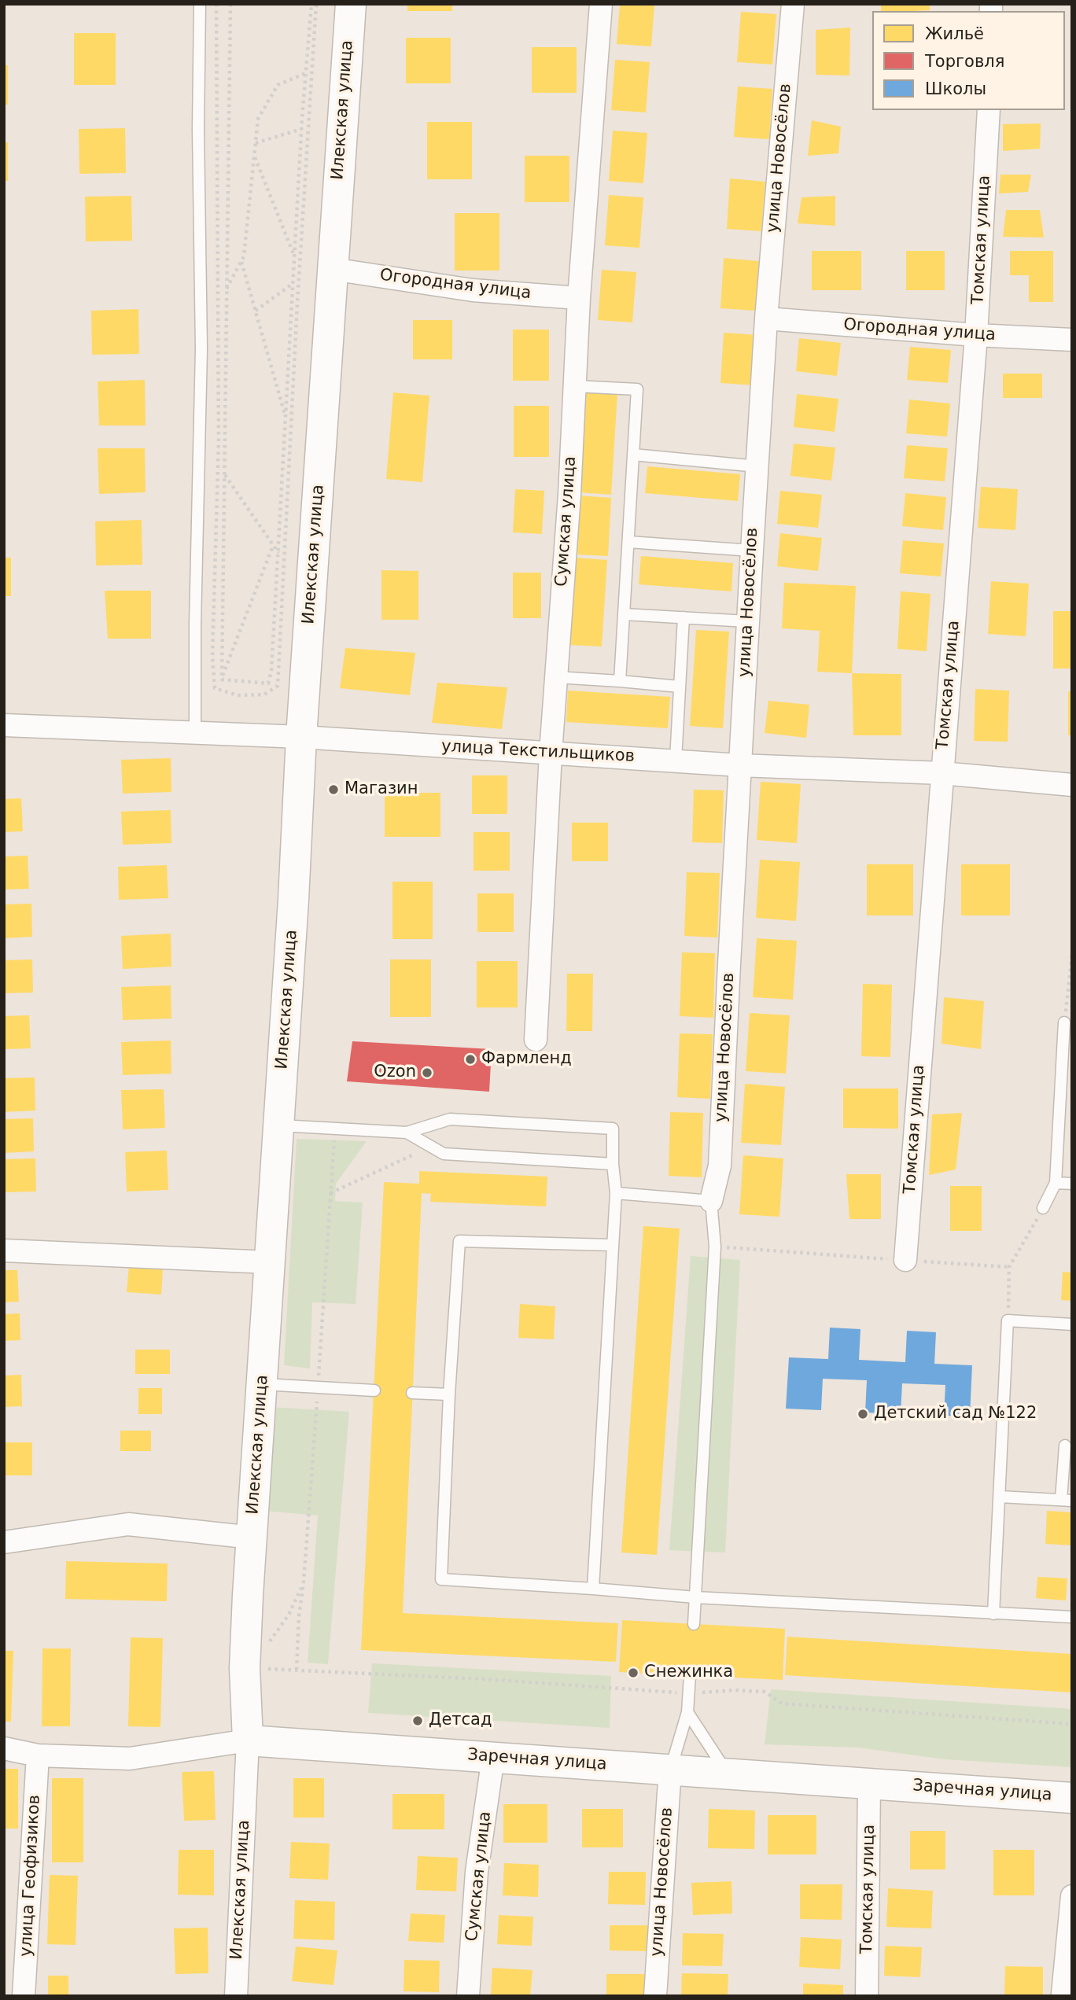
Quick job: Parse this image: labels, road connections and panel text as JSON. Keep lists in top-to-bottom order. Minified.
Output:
{"streets":{"street":["Илекская улица","улица Новосёлов","Томская улица","Огородная улица","Сумская улица","улица Текстильщиков","Заречная улица","улица Геофизиков"]},"crossings":[["Илекская улица","Огородная улица"],["Илекская улица","улица Текстильщиков"],["Илекская улица","Заречная улица"],["улица Новосёлов","Огородная улица"],["улица Новосёлов","улица Текстильщиков"],["улица Новосёлов","Заречная улица"],["Томская улица","Огородная улица"],["Томская улица","улица Текстильщиков"],["Томская улица","Заречная улица"],["Огородная улица","Сумская улица"],["Сумская улица","улица Текстильщиков"],["Сумская улица","Заречная улица"],["Заречная улица","улица Геофизиков"]],"places":["Магазин","Фармленд","Ozon","Детский сад №122","Снежинка","Детсад"],"legend":["Жильё","Торговля","Школы"]}
